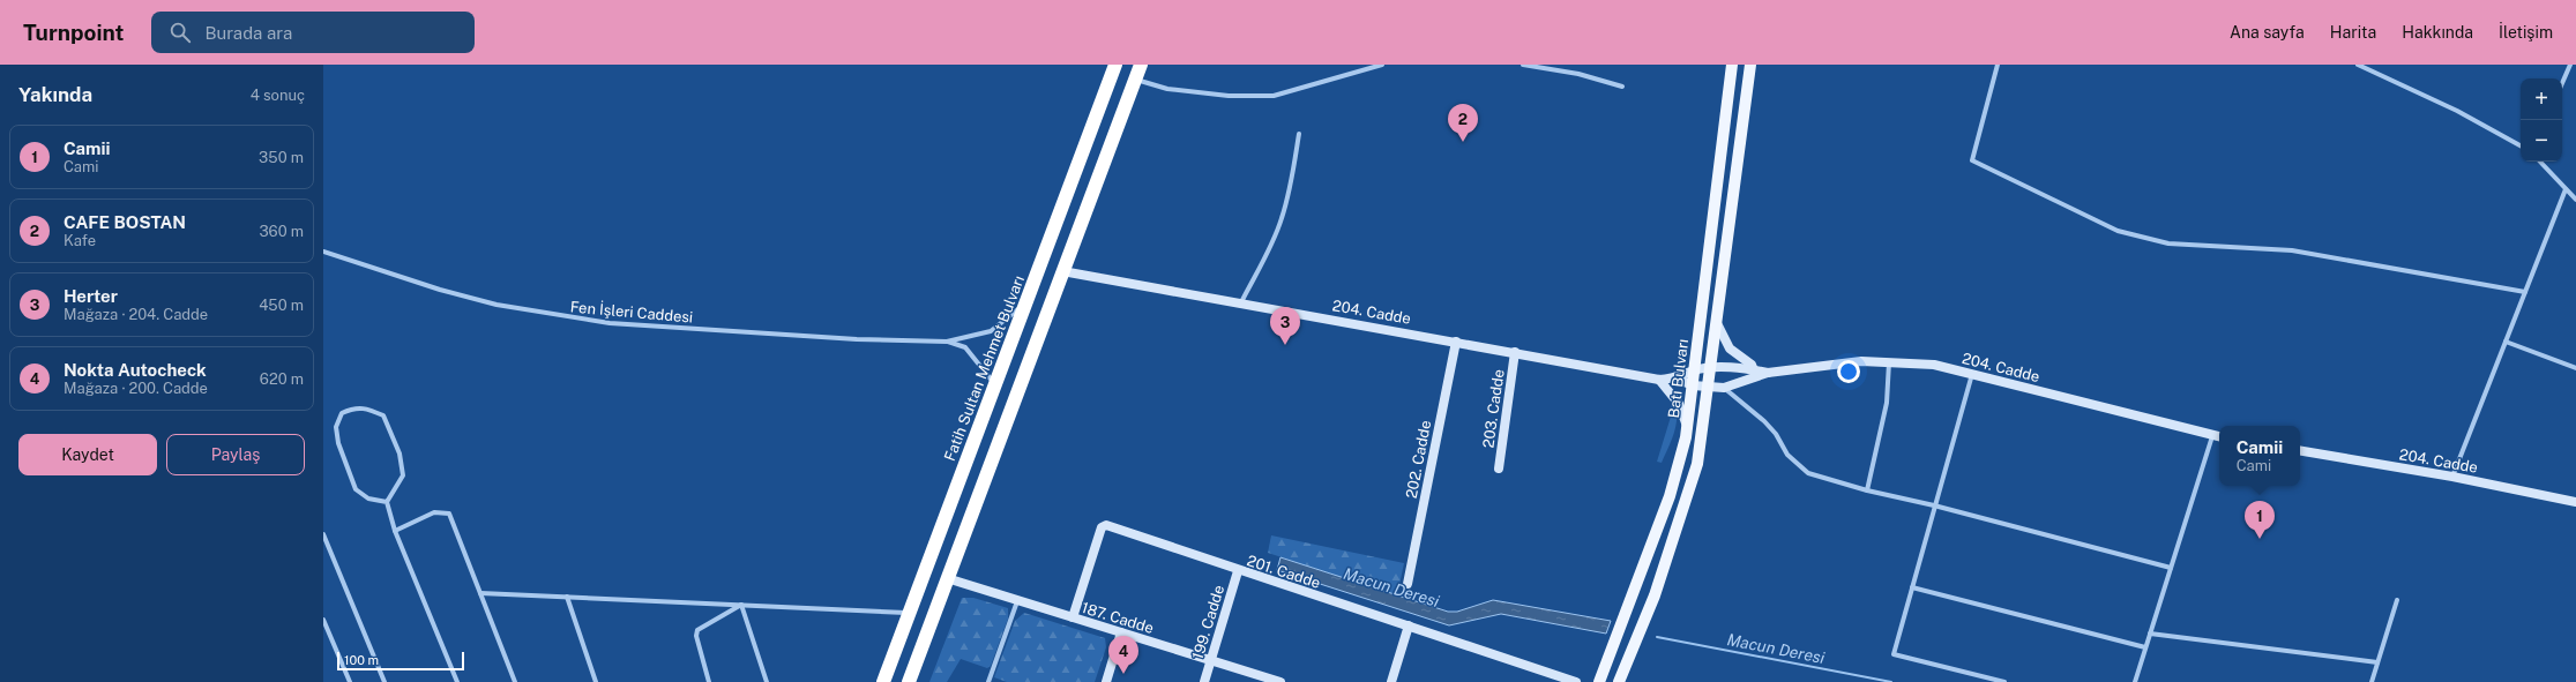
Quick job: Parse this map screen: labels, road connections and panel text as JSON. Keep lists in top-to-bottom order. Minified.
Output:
{"streets":{"highway":["Fatih Sultan Mehmet Bulvarı"],"main road":["Batı Bulvarı"],"street":["Fen İşleri Caddesi","204. Cadde","203. Cadde","202. Cadde","201. Cadde","187. Cadde","199. Cadde"]},"crossings":[["204. Cadde","Batı Bulvarı"],["204. Cadde","203. Cadde"],["204. Cadde","202. Cadde"],["201. Cadde","187. Cadde"],["201. Cadde","199. Cadde"],["187. Cadde","199. Cadde"]],"water":["Macun Deresi"],"scale_bar":"100 m","page":{"header":"Turnpoint","search":"Burada ara","nav":["Ana sayfa","Harita","Hakkında","İletişim"],"heading":["Yakında","4 sonuç"],"map_buttons":["+","−"],"pins":["2","3","1","4"],"list":[{"mark":"1","name":"Camii","note":"Cami","value":"350 m"},{"mark":"2","name":"CAFE BOSTAN","note":"Kafe","value":"360 m"},{"mark":"3","name":"Herter","note":"Mağaza · 204. Cadde","value":"450 m"},{"mark":"4","name":"Nokta Autocheck","note":"Mağaza · 200. Cadde","value":"620 m"}],"buttons":["Kaydet","Paylaş"],"popup":["Camii","Cami"],"scale":"100 m"}}
